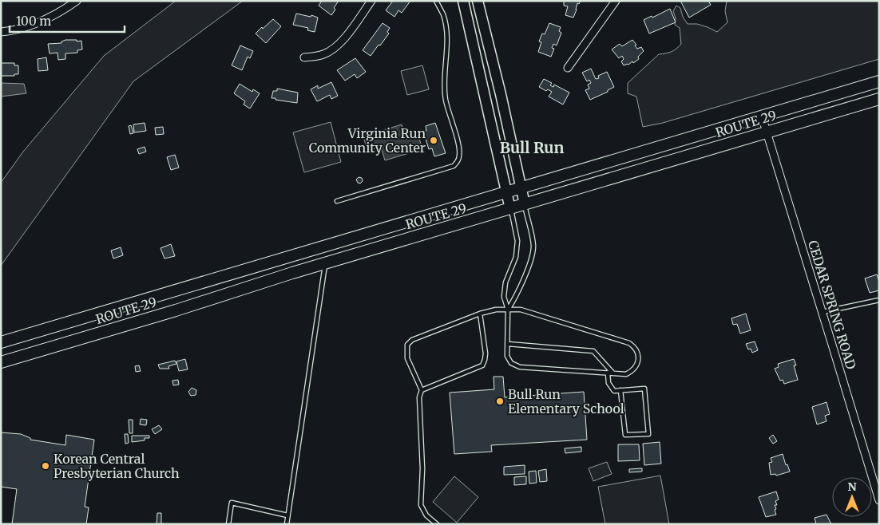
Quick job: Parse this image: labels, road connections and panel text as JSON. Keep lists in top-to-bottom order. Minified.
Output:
{"streets":{"main road":["ROUTE 29"],"street":["CEDAR SPRING ROAD"]},"crossings":[["ROUTE 29","CEDAR SPRING ROAD"]],"districts":["Bull Run"],"places":["Virginia Run Community Center","Bull Run Elementary School","Korean Central Presbyterian Church"],"scale_bar":"100 m","north":"top"}
